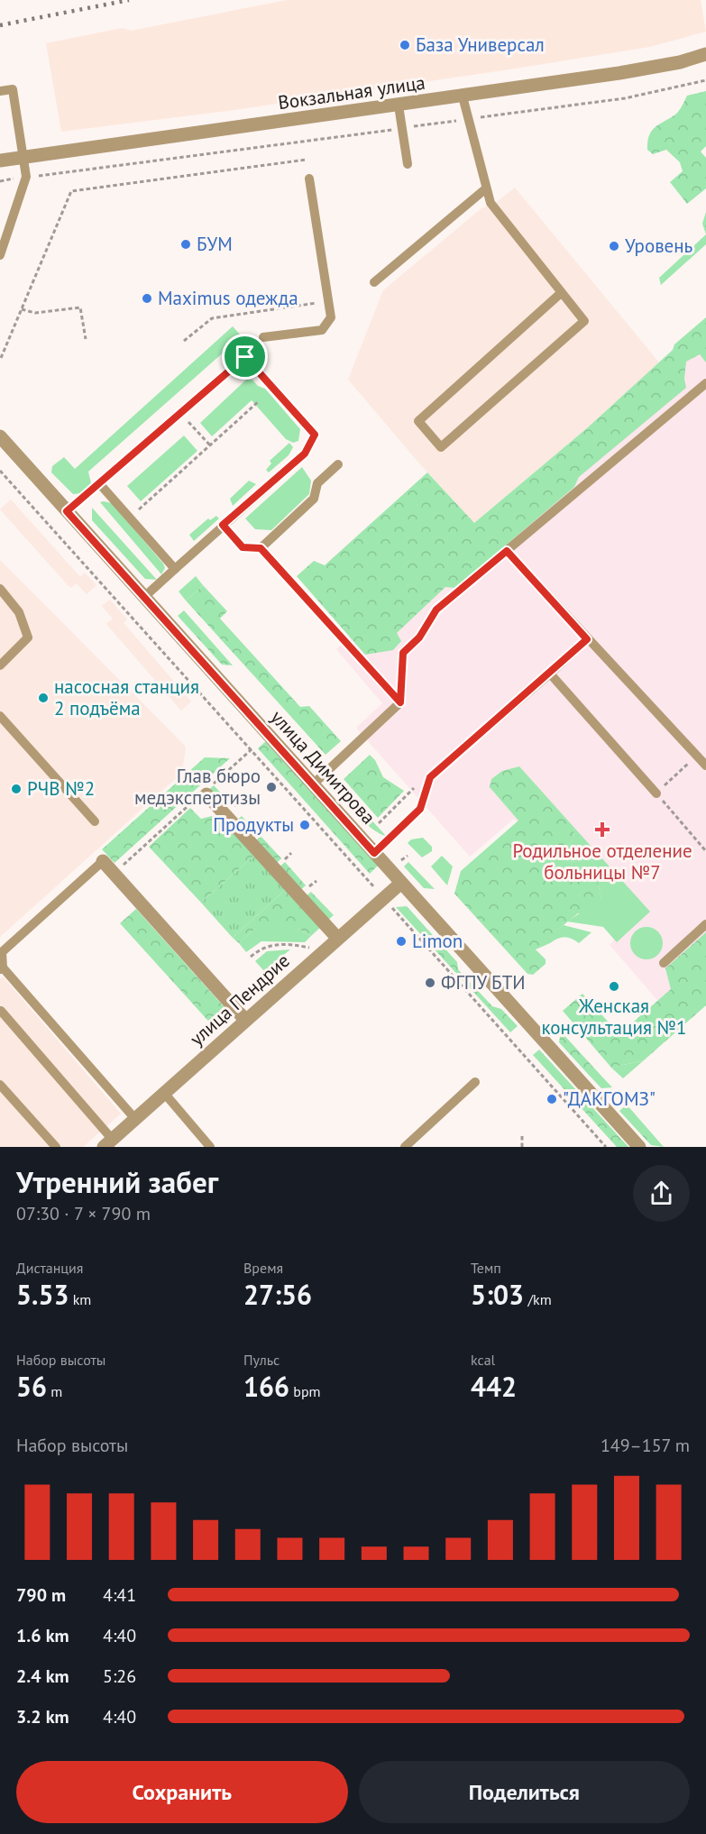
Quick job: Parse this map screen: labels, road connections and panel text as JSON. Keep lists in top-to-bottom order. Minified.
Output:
{"streets":{"street":["Вокзальная улица","улица Димитрова","улица Пендрие"]},"crossings":[["улица Димитрова","улица Пендрие"]],"places":{"other":["База Универсал","БУМ","Уровень","Maximus одежда","насосная станция 2 подъёма","Глав бюро медэкспертизы","РЧВ №2","Продукты","Limon","ФГПУ БТИ","Женская консультация №1","\"ДАКГОМЗ\""],"health":["Родильное отделение больницы №7"]},"page":{"heading":["Утренний забег","07:30 · 7 × 790 m"],"stats":[["Дистанция","5.53 km"],["Время","27:56"],["Темп","5:03 /km"],["Набор высоты","56 m"],["Пульс","166 bpm"],["kcal","442"]],"chart":["Набор высоты","149–157 m"],"list":[{"name":"790 m","note":"4:41"},{"name":"1.6 km","note":"4:40"},{"name":"2.4 km","note":"5:26"},{"name":"3.2 km","note":"4:40"}],"buttons":["Сохранить","Поделиться"]}}
